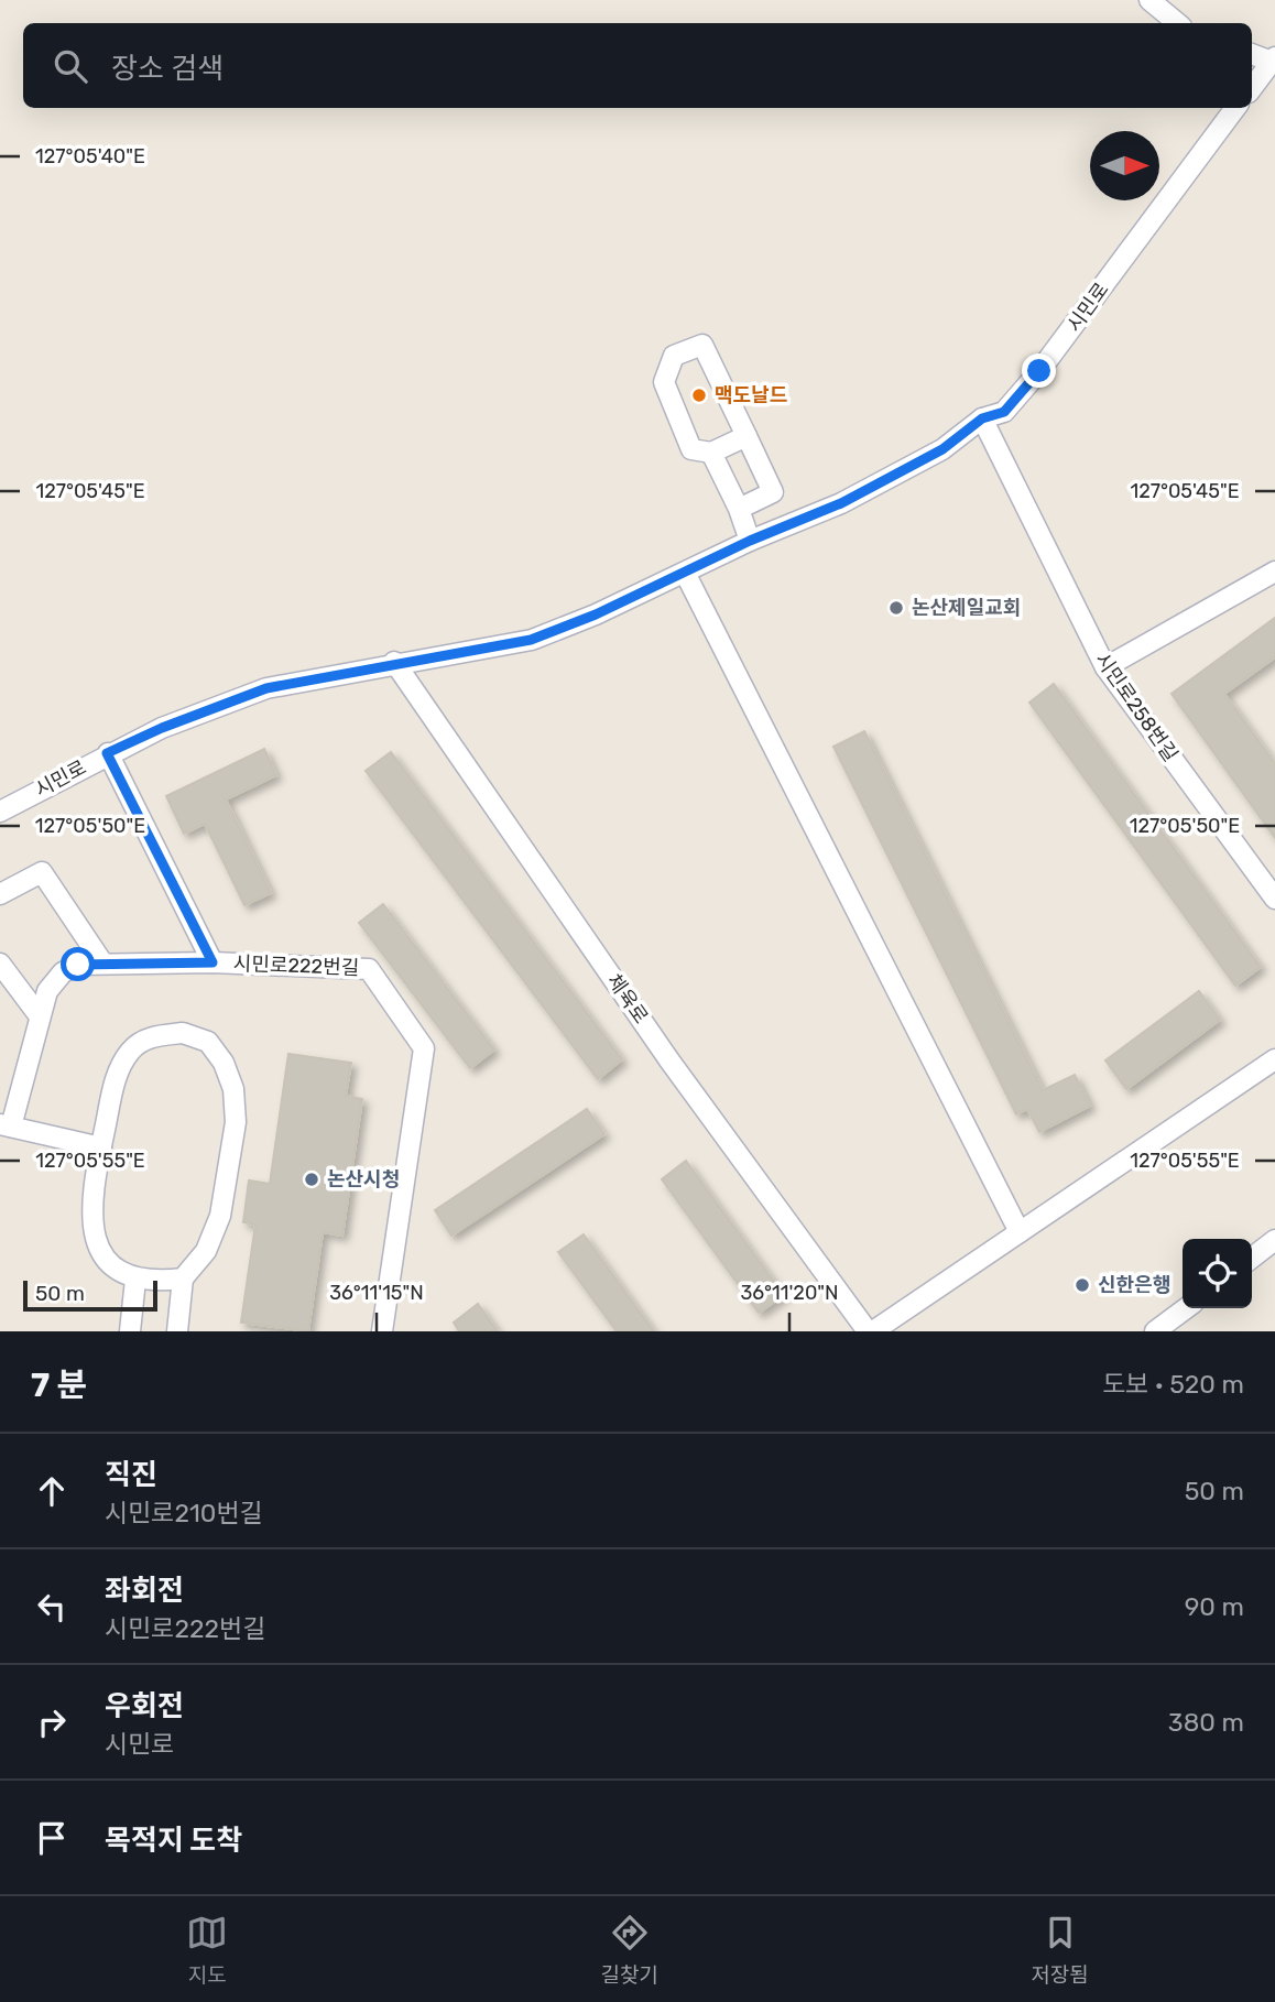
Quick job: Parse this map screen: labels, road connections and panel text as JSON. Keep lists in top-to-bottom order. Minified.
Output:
{"streets":{"street":["시민로","시민로258번길","시민로222번길","체육로"]},"crossings":[["시민로","시민로258번길"],["시민로","시민로222번길"],["시민로","체육로"]],"places":["맥도날드","논산제일교회","논산시청","신한은행"],"scale_bar":"50 m","north":"right","page":{"search":"장소 검색","scale":"50 m","heading":["7 분","도보 · 520 m"],"list":[["직진","시민로210번길","50 m"],["좌회전","시민로222번길","90 m"],["우회전","시민로","380 m"],"목적지 도착"],"nav":["지도","길찾기","저장됨"]},"coordinates":["127°05'40\"E","127°05'45\"E","127°05'50\"E","127°05'55\"E","36°11'15\"N","36°11'20\"N"]}
